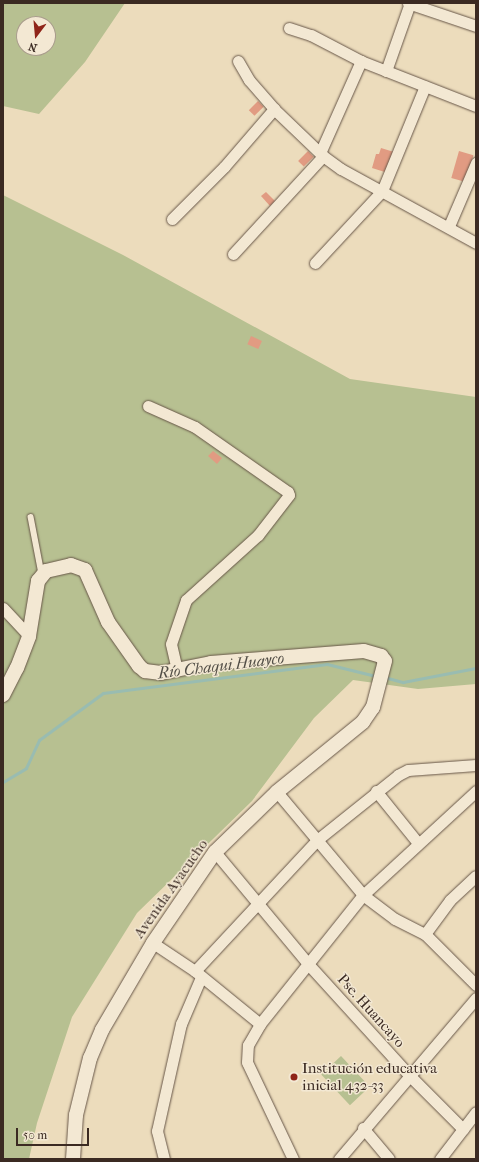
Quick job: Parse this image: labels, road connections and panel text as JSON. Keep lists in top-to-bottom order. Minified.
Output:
{"streets":{"street":["Avenida Ayacucho","Pse. Huancayo"]},"crossings":[["Avenida Ayacucho","Pse. Huancayo"]],"water":["Río Chaqui Huayco"],"places":["Institución educativa inicial 432-33"],"scale_bar":"50 m","north":"bottom"}
